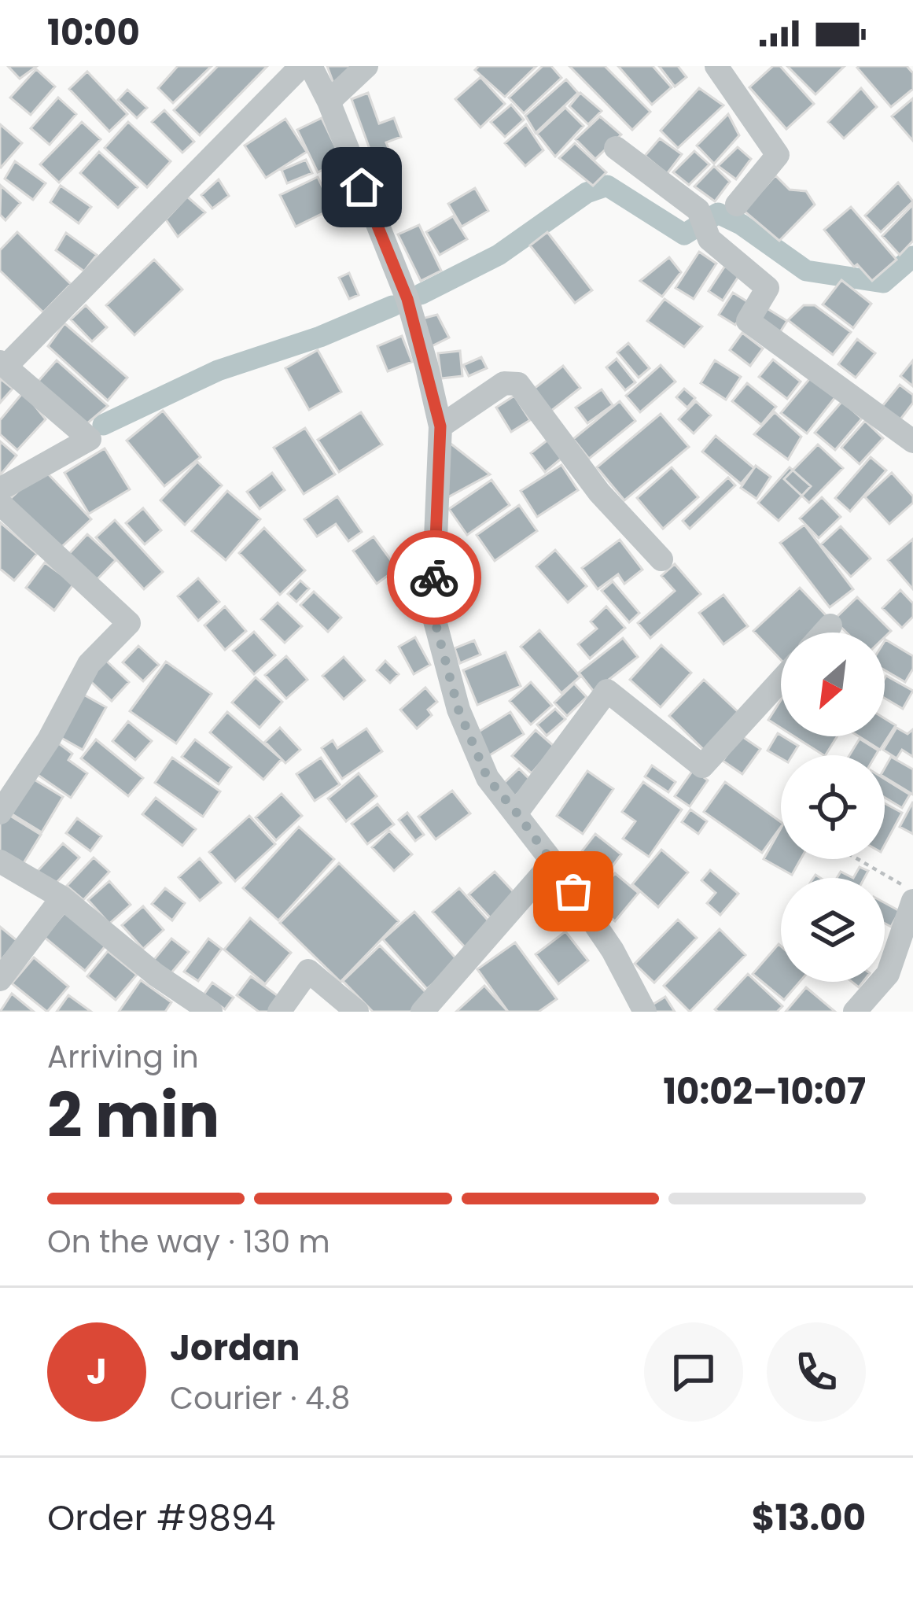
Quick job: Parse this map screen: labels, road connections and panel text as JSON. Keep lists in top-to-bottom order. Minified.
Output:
{"north":"bottom left","page":{"status":"10:00","heading":["2 min","Arriving in","10:02–10:07"],"panel":["Jordan","Courier · 4.8","Order #9894","$13.00"],"bar":"On the way · 130 m","round":"J"}}
